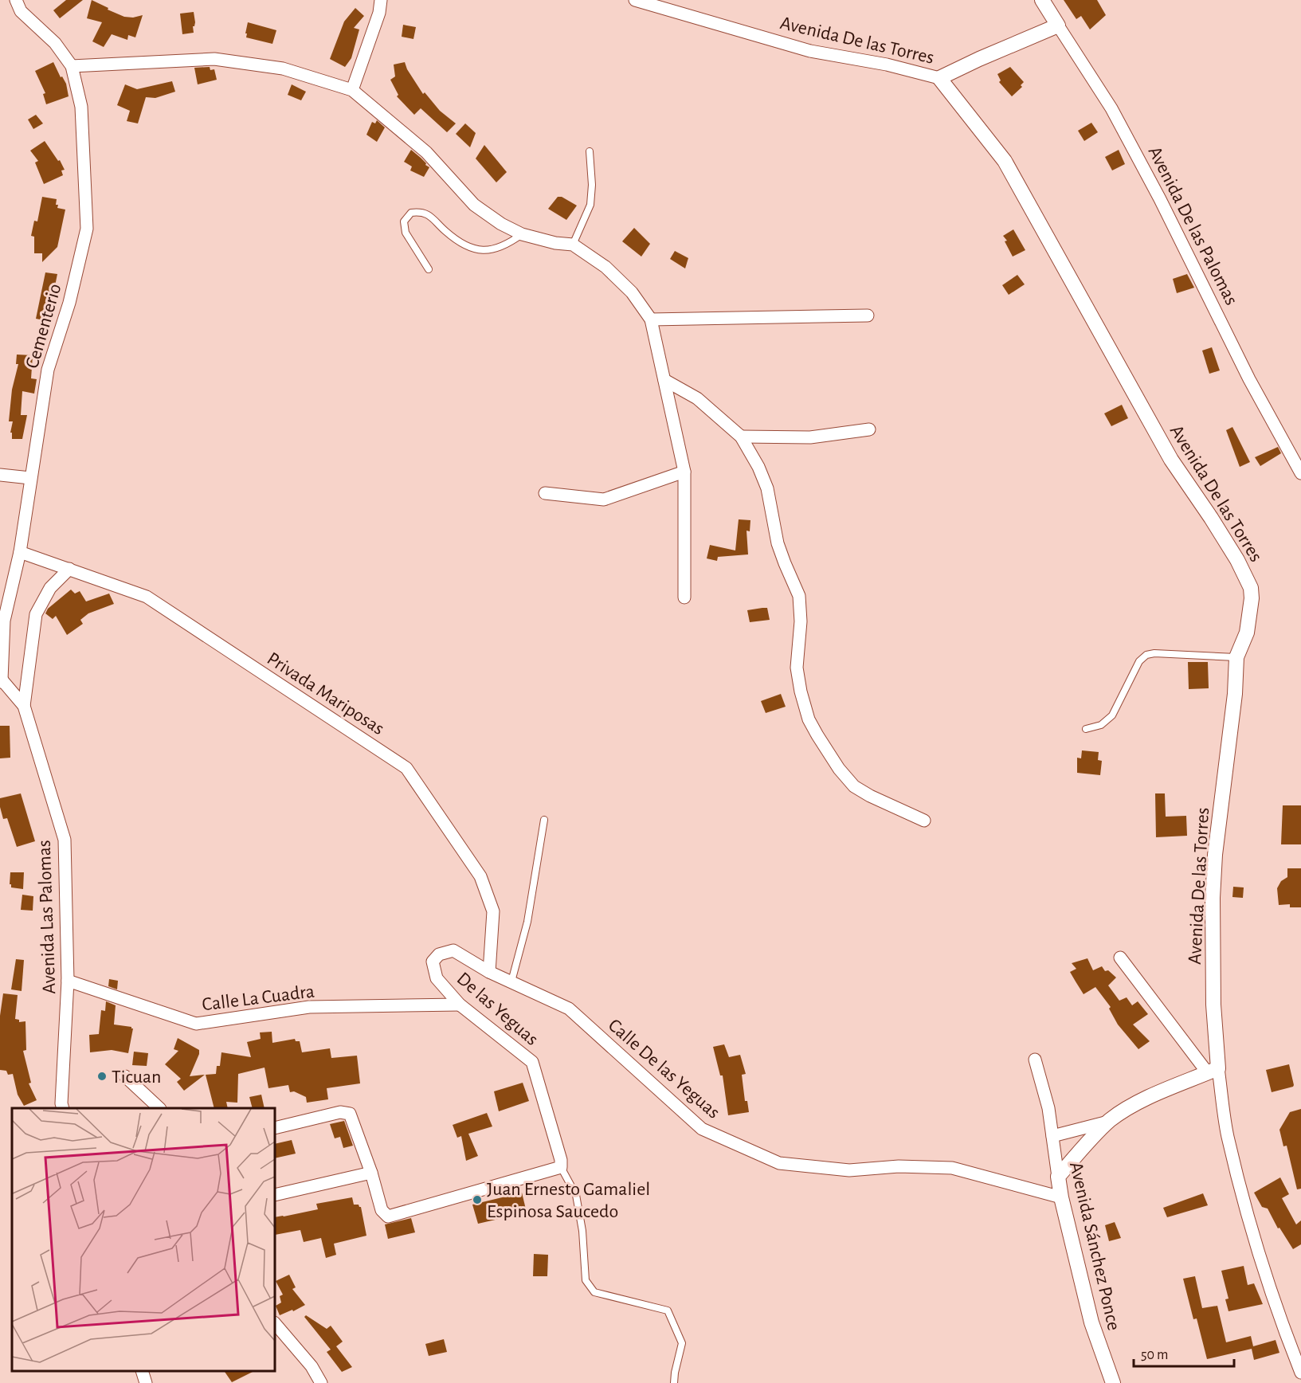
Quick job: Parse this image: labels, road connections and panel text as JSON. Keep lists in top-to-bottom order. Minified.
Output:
{"streets":{"street":["Avenida De las Torres","Avenida De las Palomas","Cementerio","Privada Mariposas","Avenida Las Palomas","Calle La Cuadra","De las Yeguas","Calle De las Yeguas","Avenida Sánchez Ponce"]},"crossings":[["Cementerio","Privada Mariposas"],["Cementerio","Avenida Las Palomas"],["Privada Mariposas","Calle De las Yeguas"],["Avenida Las Palomas","Calle La Cuadra"],["Calle La Cuadra","De las Yeguas"],["De las Yeguas","Calle De las Yeguas"],["Calle De las Yeguas","Avenida Sánchez Ponce"]],"places":["Ticuan","Juan Ernesto Gamaliel Espinosa Saucedo"],"scale_bar":"50 m"}
